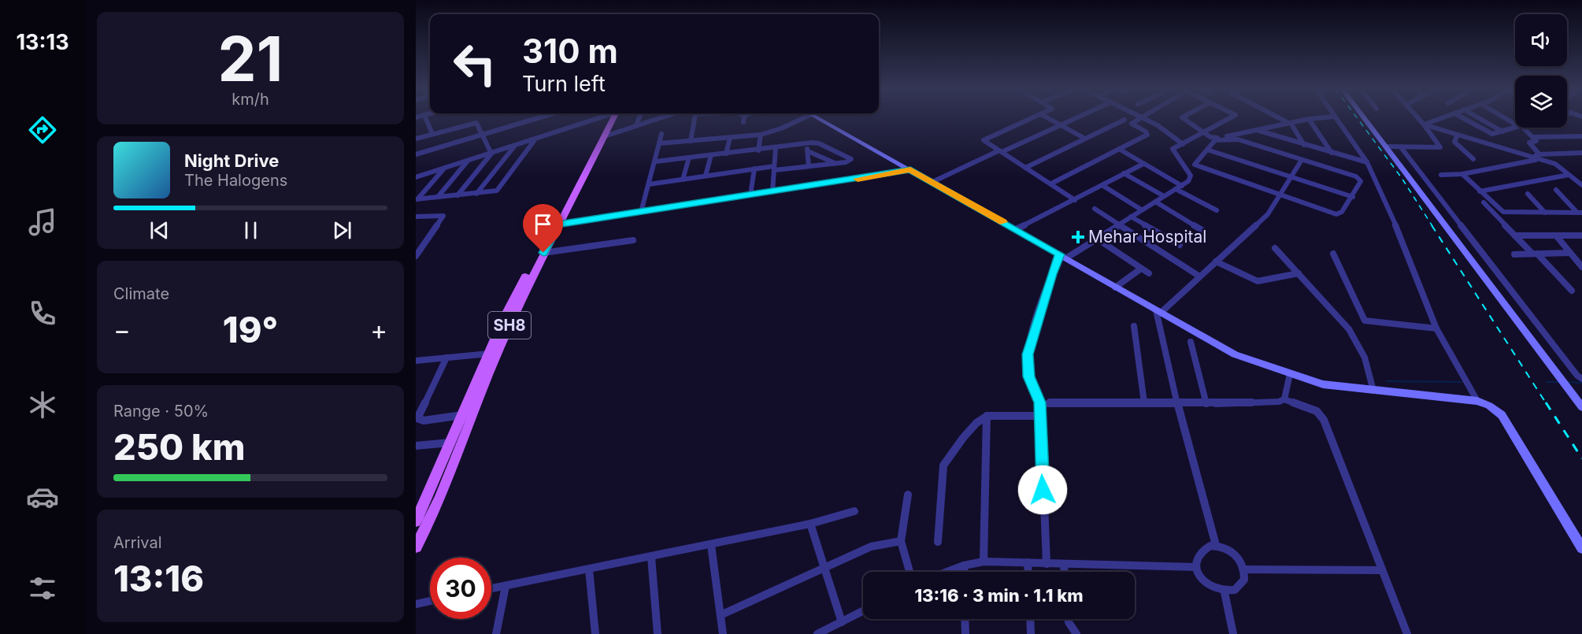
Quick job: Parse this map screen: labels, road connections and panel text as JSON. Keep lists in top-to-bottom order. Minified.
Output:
{"streets":{"main road":["SH8"]},"places":{"health":["Mehar Hospital"]},"page":{"tabs":"13:13","tile":[["21","km/h"],"Climate",["Range · 50%","250 km"],["Arrival","13:16"]],"turn":["310 m","Turn left"],"song":["Night Drive","The Halogens"],"heat":["−","19°","+"],"limit":"30","trip":"13:16 · 3 min · 1.1 km"}}
